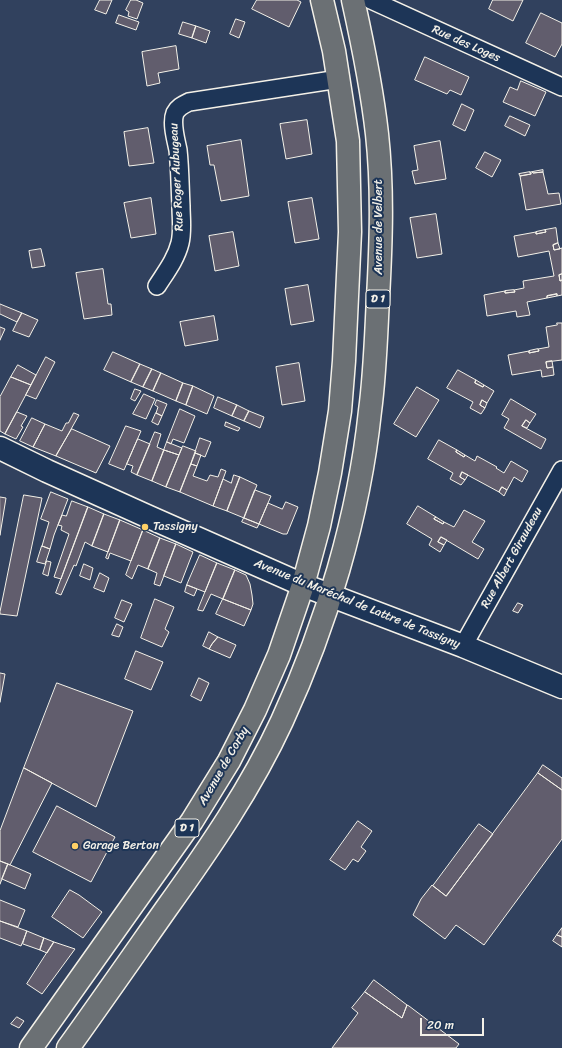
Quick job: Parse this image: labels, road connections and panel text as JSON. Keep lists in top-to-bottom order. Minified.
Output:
{"streets":{"main road":["Avenue de Velbert","D 1","Avenue du Maréchal de Lattre de Tassigny","Avenue de Corby"],"street":["Rue des Loges","Rue Roger Aubugeau","Rue Albert Giraudeau"]},"crossings":[["Rue Roger Aubugeau","D 1"],["Avenue de Velbert","D 1"],["Avenue de Velbert","Avenue du Maréchal de Lattre de Tassigny"],["D 1","Avenue du Maréchal de Lattre de Tassigny"],["D 1","Avenue de Corby"],["Rue Albert Giraudeau","Avenue du Maréchal de Lattre de Tassigny"],["Avenue du Maréchal de Lattre de Tassigny","Avenue de Corby"]],"places":["Tassigny","Garage Berton"],"scale_bar":"20 m"}
